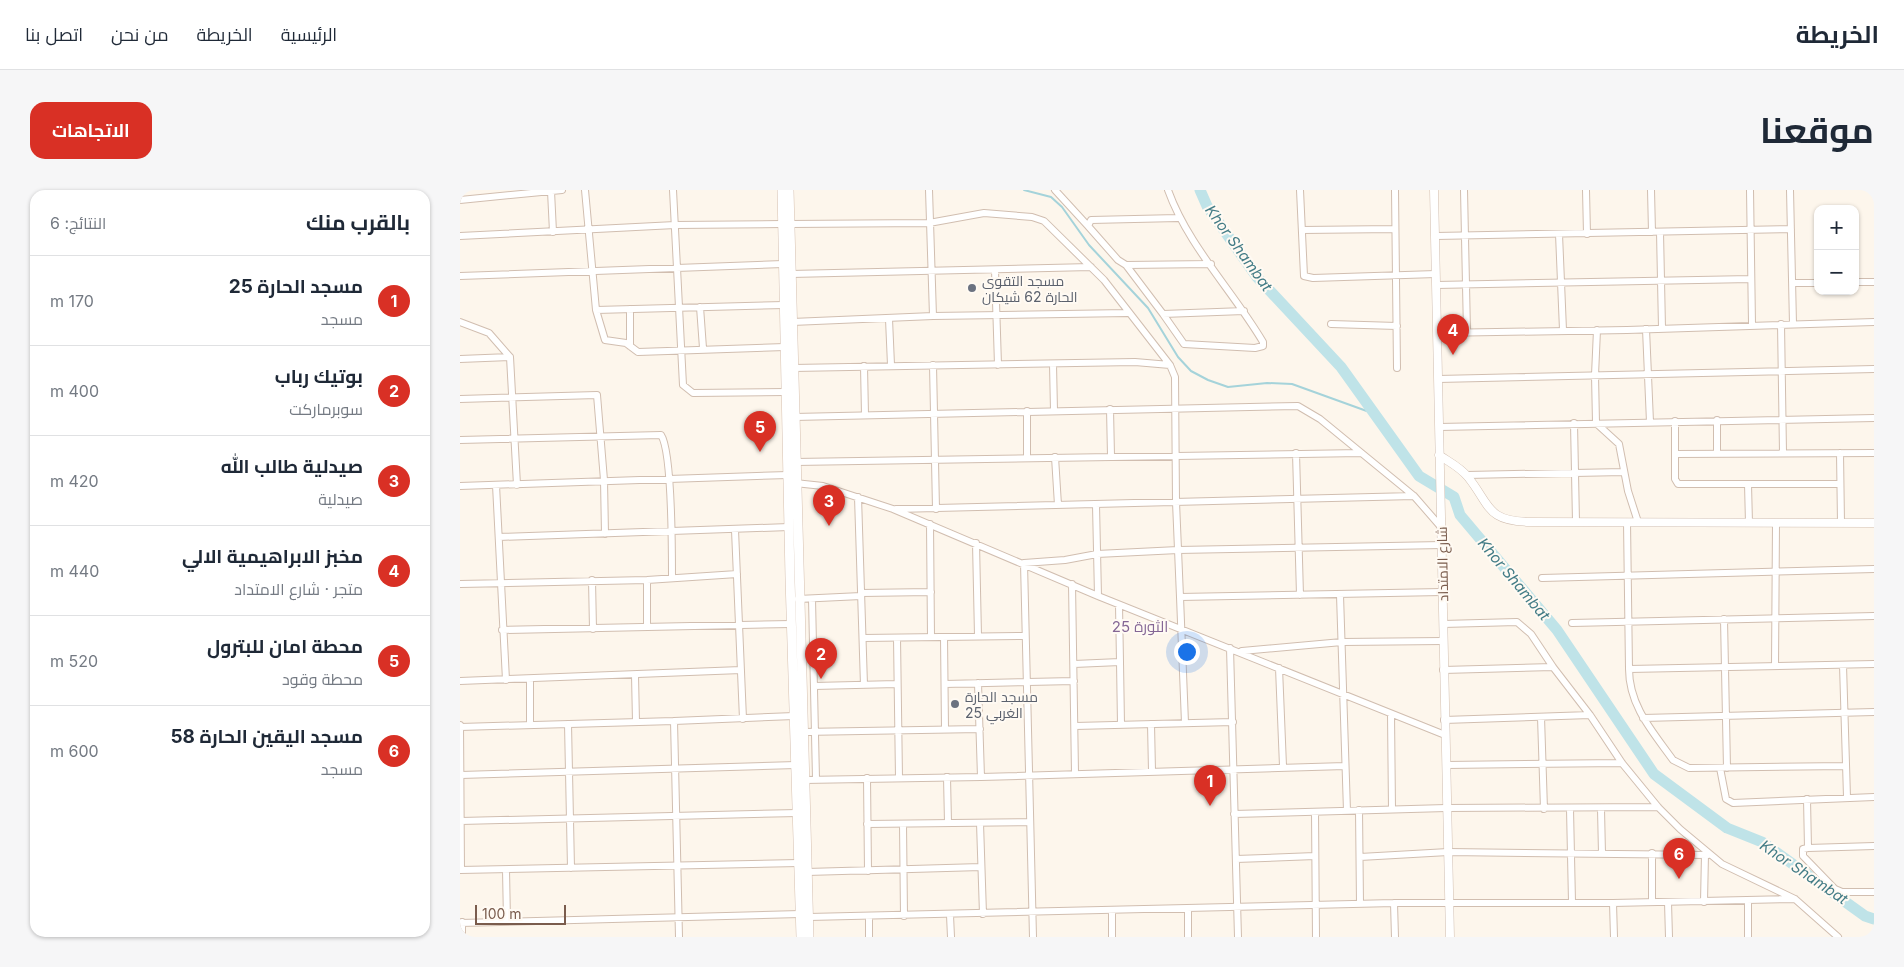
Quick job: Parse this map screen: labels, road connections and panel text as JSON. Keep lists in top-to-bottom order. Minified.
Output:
{"streets":{"street":["شارع الامتداد"]},"districts":["الثورة 25"],"water":["Khor Shambat"],"places":["مسجد التقوى الحارة 62 شيكان","مسجد الحارة 25 الغربي"],"scale_bar":"100 m","page":{"header":"الخريطة","nav":["الرئيسية","الخريطة","من نحن","اتصل بنا"],"title":"موقعنا","buttons":"الاتجاهات","heading":["بالقرب منك","النتائج: 6"],"map_buttons":["+","−"],"list":[{"mark":"1","name":"مسجد الحارة 25","note":"مسجد","value":"170 m"},{"mark":"2","name":"بوتيك رباب","note":"سوبرماركت","value":"400 m"},{"mark":"3","name":"صيدلية طالب الله","note":"صيدلية","value":"420 m"},{"mark":"4","name":"مخبز الابراهيمية الالي","note":"متجر · شارع الامتداد","value":"440 m"},{"mark":"5","name":"محطة امان للبترول","note":"محطة وقود","value":"520 m"},{"mark":"6","name":"مسجد اليقين الحارة 58","note":"مسجد","value":"600 m"}],"pins":["4","5","3","2","1","6"],"scale":"100 m"}}
